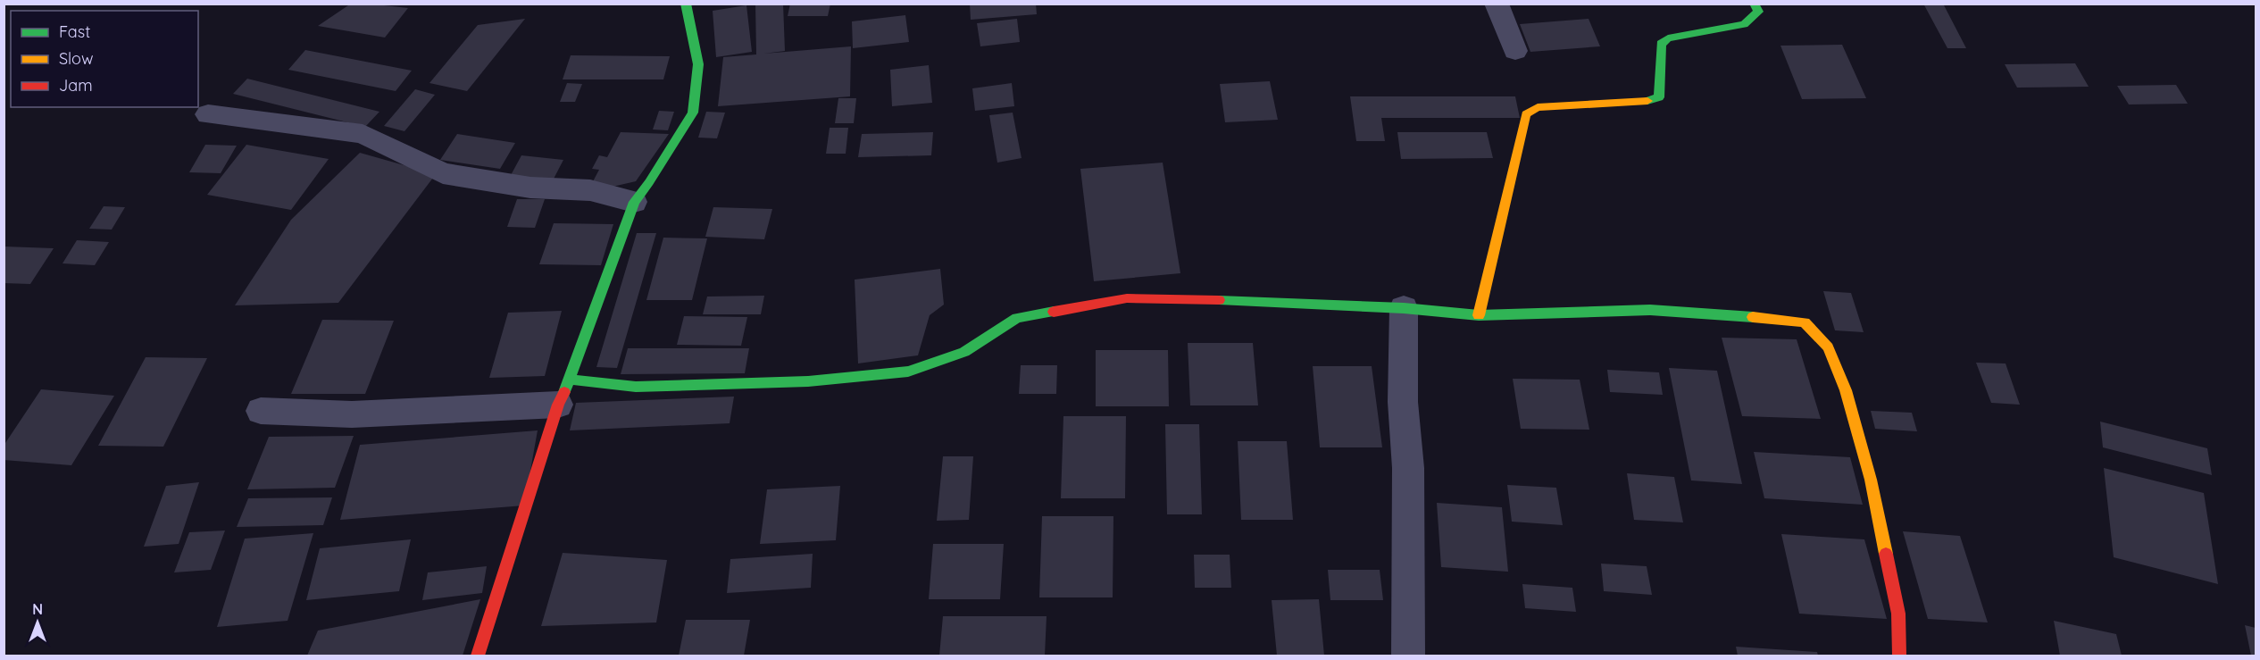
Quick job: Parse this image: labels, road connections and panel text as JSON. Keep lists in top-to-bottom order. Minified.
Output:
{"legend":["Fast","Slow","Jam"],"north":"top"}
